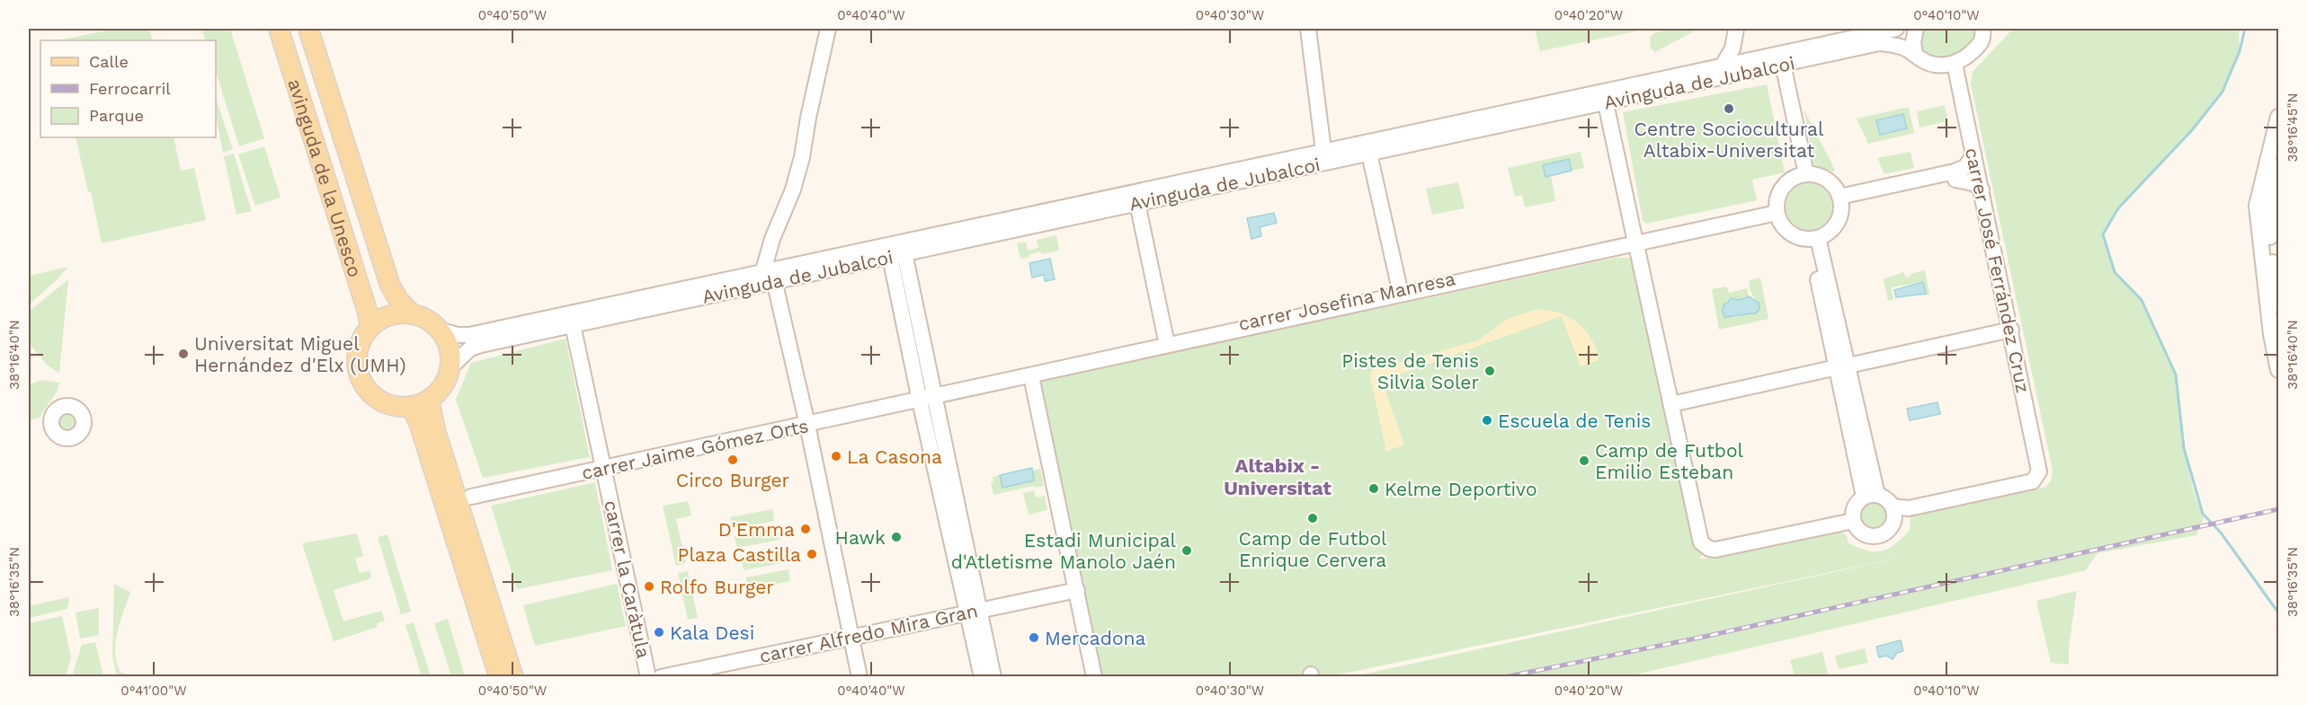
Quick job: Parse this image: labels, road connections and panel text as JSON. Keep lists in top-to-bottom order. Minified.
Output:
{"streets":{"main road":["avinguda de la Unesco"],"street":["Avinguda de Jubalcoi","carrer José Ferrández Cruz","carrer Josefina Manresa","carrer Jaime Gómez Orts","carrer la Caràtula","carrer Alfredo Mira Gran"]},"crossings":[["Avinguda de Jubalcoi","avinguda de la Unesco"],["Avinguda de Jubalcoi","carrer José Ferrández Cruz"],["Avinguda de Jubalcoi","carrer la Caràtula"],["carrer Josefina Manresa","carrer Jaime Gómez Orts"],["carrer Jaime Gómez Orts","carrer la Caràtula"]],"districts":["Altabix - Universitat"],"places":["Centre Sociocultural Altabix-Universitat","Universitat Miguel Hernández d'Elx (UMH)","Pistes de Tenis Silvia Soler","Escuela de Tenis","La Casona","Circo Burger","Camp de Futbol Emilio Esteban","Kelme Deportivo","Camp de Futbol Enrique Cervera","D'Emma","Hawk","Estadi Municipal d'Atletisme Manolo Jaén","Plaza Castilla","Rolfo Burger","Kala Desi","Mercadona"],"legend":["Calle","Ferrocarril","Parque"],"coordinates":["0°40'50\"W","0°40'40\"W","0°40'30\"W","0°40'20\"W","0°40'10\"W","38°16'45\"N","38°16'40\"N","38°16'35\"N","0°41'00\"W"]}
